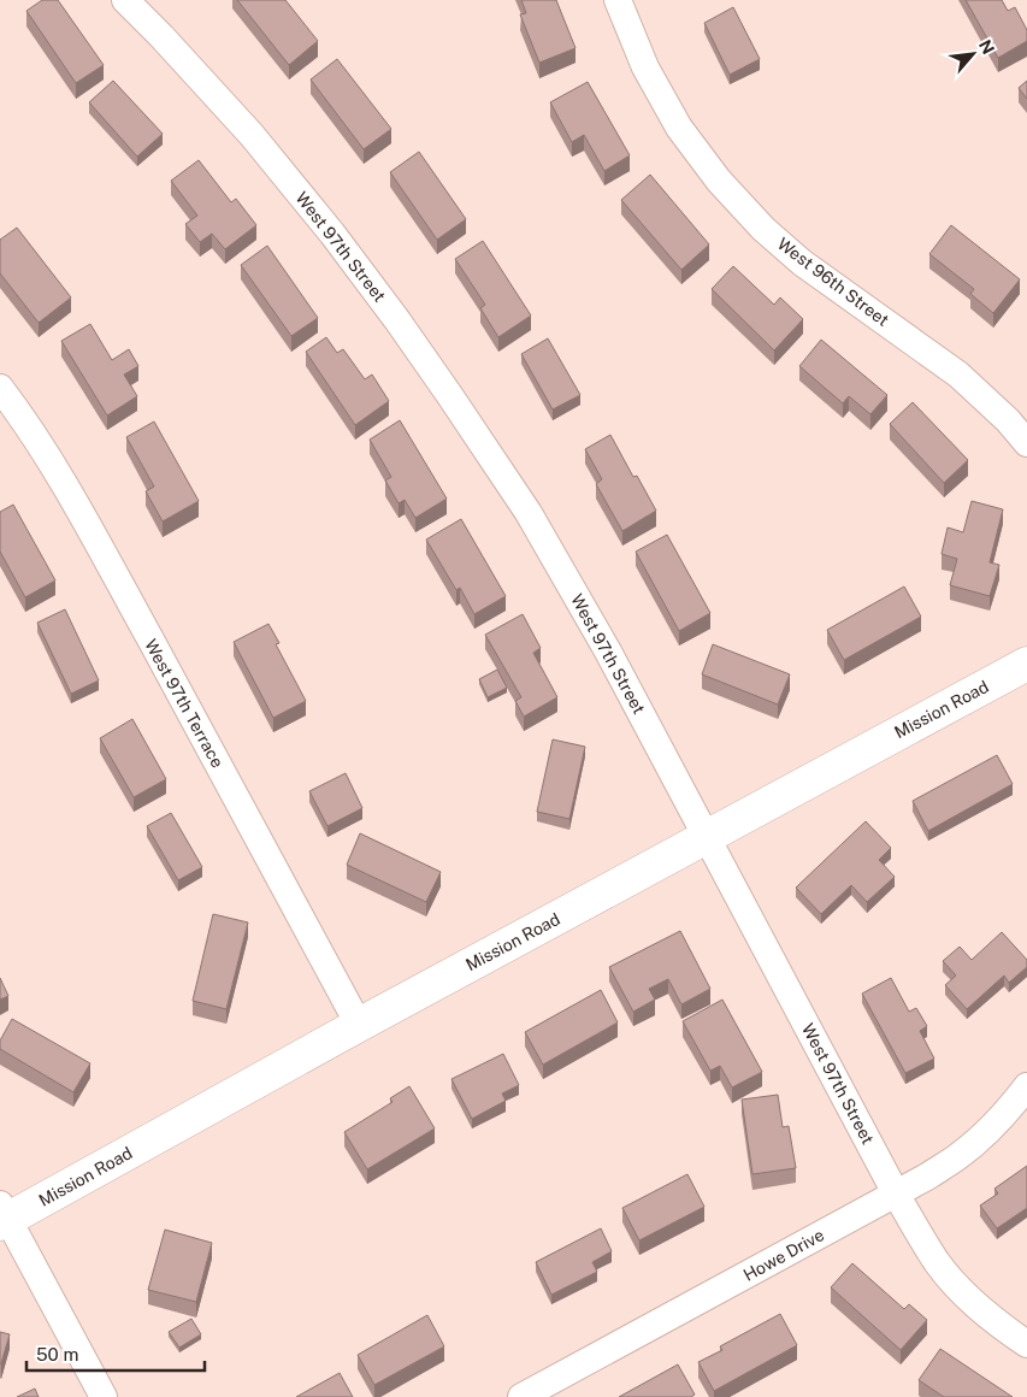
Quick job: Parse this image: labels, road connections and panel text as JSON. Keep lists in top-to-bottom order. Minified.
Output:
{"streets":{"main road":["Mission Road"],"street":["West 97th Street","West 96th Street","West 97th Terrace","Howe Drive"]},"crossings":[["West 97th Street","Mission Road"],["West 97th Street","Howe Drive"],["West 97th Terrace","Mission Road"]],"scale_bar":"50 m","north":"top right"}
